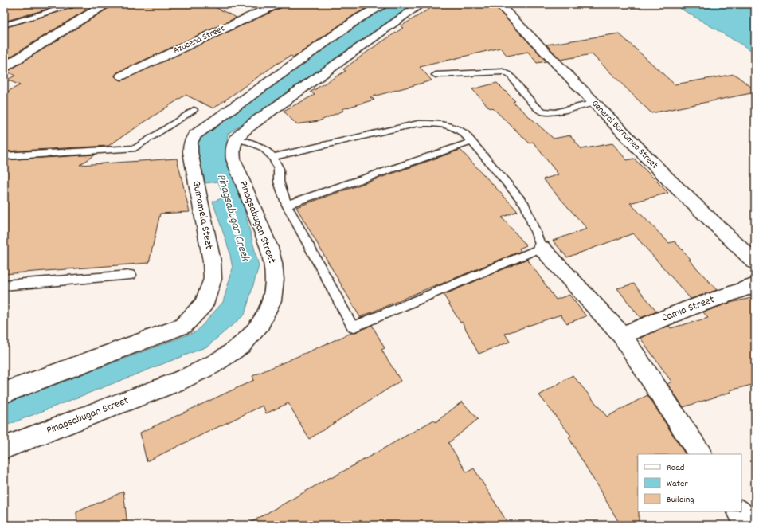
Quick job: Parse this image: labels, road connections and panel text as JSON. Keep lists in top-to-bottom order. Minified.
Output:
{"streets":{"street":["Azucena Street","General Borromeo Street","Gumamela Steet","Pinagsabugan Street","Camia Street"]},"water":["Pinagsabugan Creek"],"legend":["Road","Water","Building"]}
